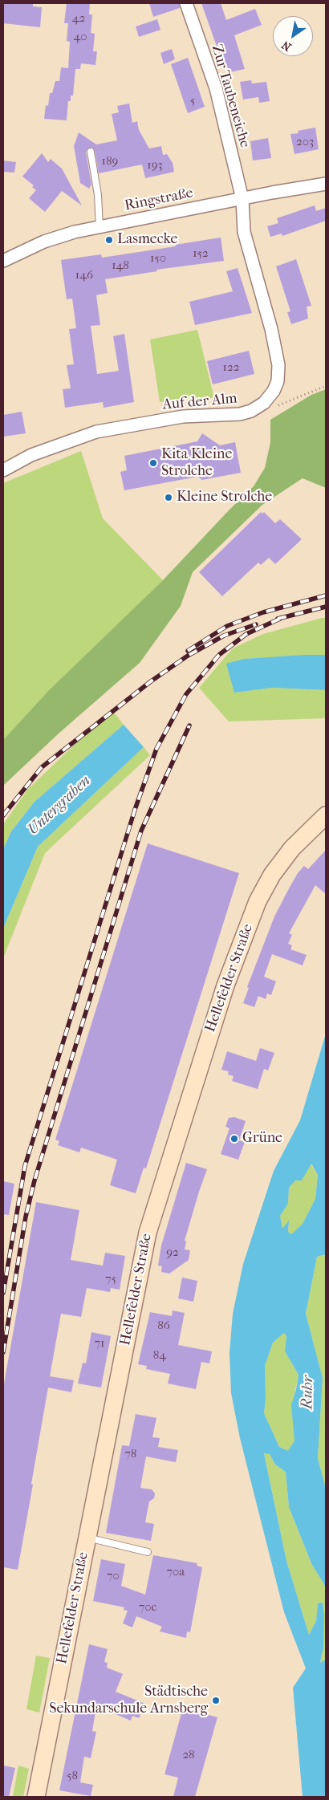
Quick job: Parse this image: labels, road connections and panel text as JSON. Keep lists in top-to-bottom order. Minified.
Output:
{"streets":{"street":["Zur Taubeneiche","Ringstraße","Auf der Alm","Hellefelder Straße"]},"crossings":[["Zur Taubeneiche","Ringstraße"],["Zur Taubeneiche","Auf der Alm"],["Ringstraße","Auf der Alm"]],"water":["Untergraben","Ruhr"],"places":["Lasmecke","Kita Kleine Strolche","Kleine Strolche","Grüne","Städtische Sekundarschule Arnsberg"],"house_numbers":["42","40","5","203","189","193","152","150","148","146","122","92","75","86","71","84","78","70a","70","70c","28","58"],"north":"bottom left"}
